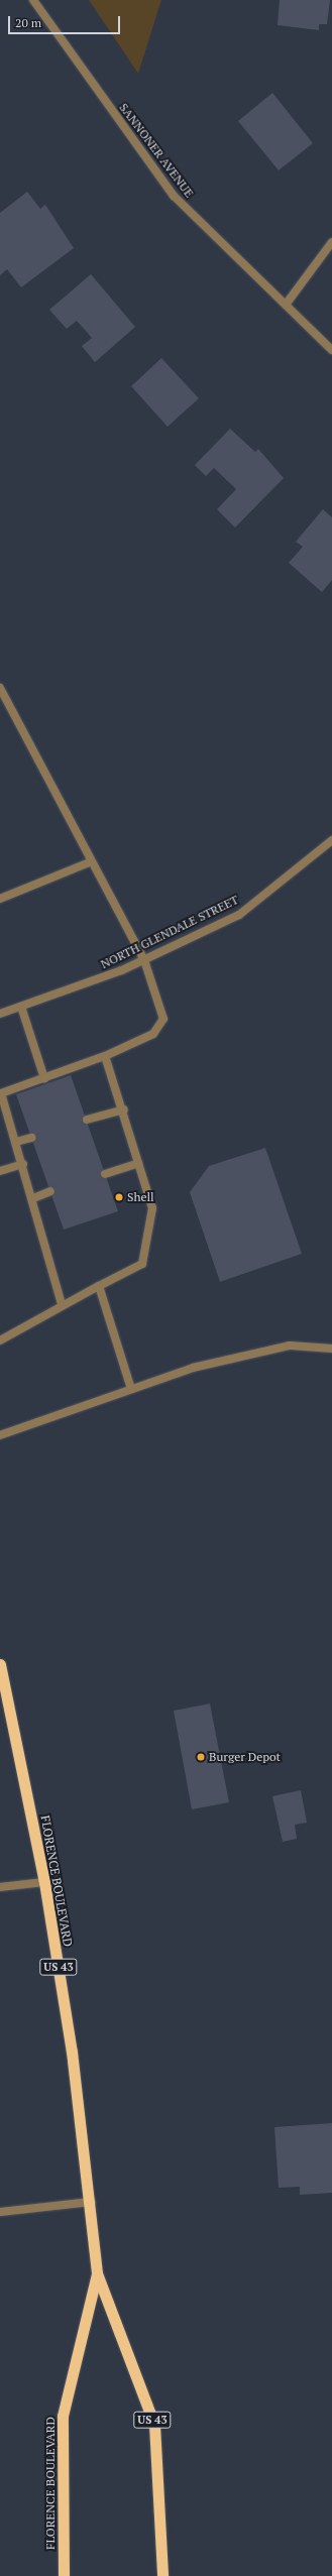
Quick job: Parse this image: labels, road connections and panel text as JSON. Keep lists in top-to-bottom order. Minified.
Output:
{"streets":{"highway":["FLORENCE BOULEVARD","US 43"],"street":["SANNONER AVENUE","NORTH GLENDALE STREET"]},"places":["Shell","Burger Depot"],"scale_bar":"20 m"}
